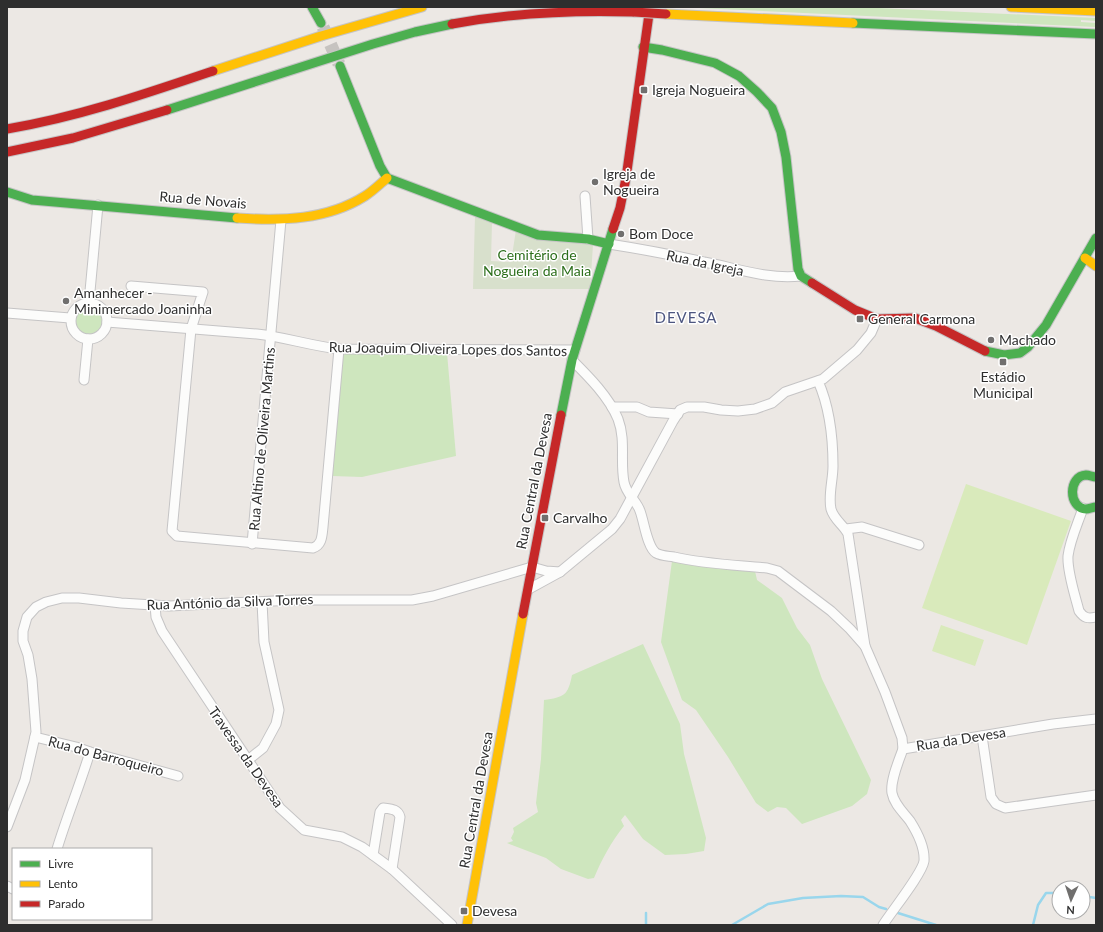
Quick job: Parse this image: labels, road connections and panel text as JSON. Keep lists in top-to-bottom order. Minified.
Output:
{"streets":{"main road":["Rua de Novais","Rua Central da Devesa"],"street":["Rua da Igreja","Rua Joaquim Oliveira Lopes dos Santos","Rua Altino de Oliveira Martins","Rua António da Silva Torres","Rua da Devesa","Rua do Barroqueiro","Travessa da Devesa"]},"crossings":[["Rua de Novais","Rua Altino de Oliveira Martins"],["Rua da Igreja","Rua Central da Devesa"],["Rua Joaquim Oliveira Lopes dos Santos","Rua Altino de Oliveira Martins"],["Rua Joaquim Oliveira Lopes dos Santos","Rua Central da Devesa"],["Rua Central da Devesa","Rua António da Silva Torres"],["Rua António da Silva Torres","Rua do Barroqueiro"],["Rua António da Silva Torres","Travessa da Devesa"]],"districts":["DEVESA"],"parks":["Cemitério de Nogueira da Maia"],"places":{"transit":["Igreja Nogueira","General Carmona","Estádio Municipal","Carvalho","Devesa"],"other":["Igreja de Nogueira","Bom Doce","Amanhecer - Minimercado Joaninha","Machado"]},"legend":["Livre","Lento","Parado"],"north":"bottom"}
